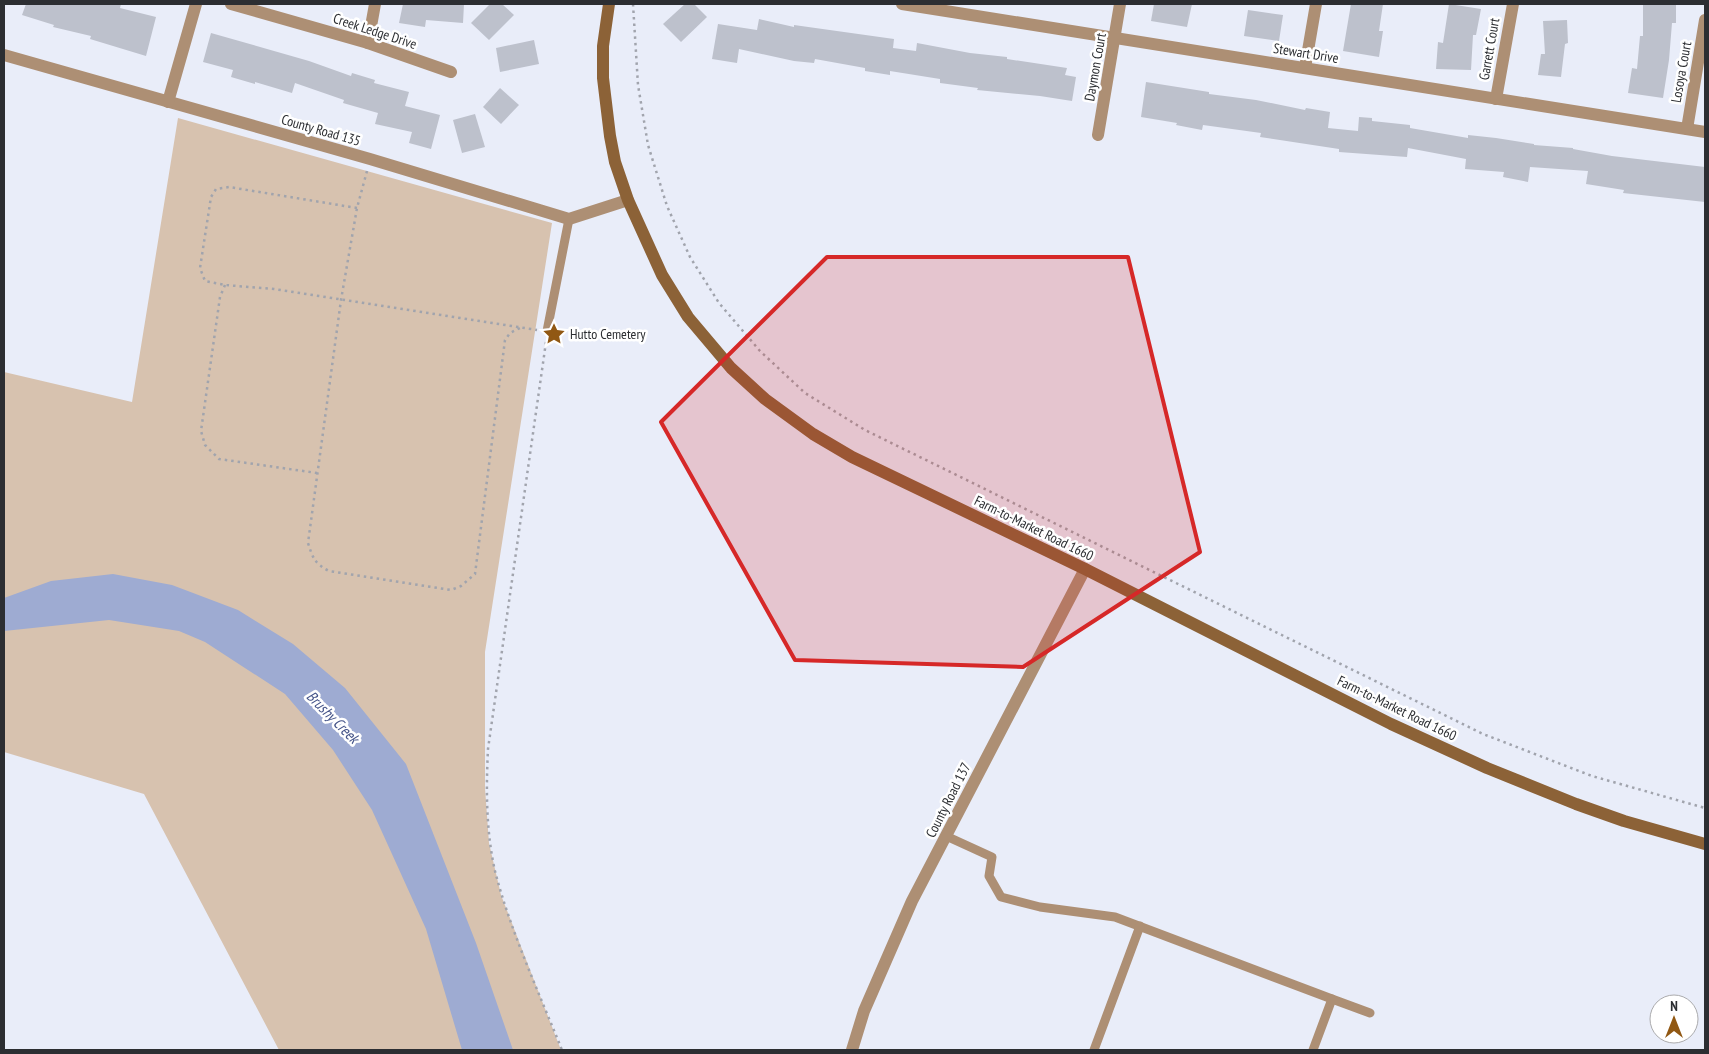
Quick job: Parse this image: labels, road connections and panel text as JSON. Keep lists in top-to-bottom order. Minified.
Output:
{"streets":{"main road":["Farm-to-Market Road 1660"],"street":["Creek Ledge Drive","Garrett Court","Stewart Drive","Daymon Court","Losoya Court","County Road 135","County Road 137"]},"crossings":[["Garrett Court","Stewart Drive"],["Stewart Drive","Daymon Court"],["Stewart Drive","Losoya Court"],["Farm-to-Market Road 1660","County Road 137"]],"water":["Brushy Creek"],"places":{"place":["Hutto Cemetery"]},"north":"top"}
